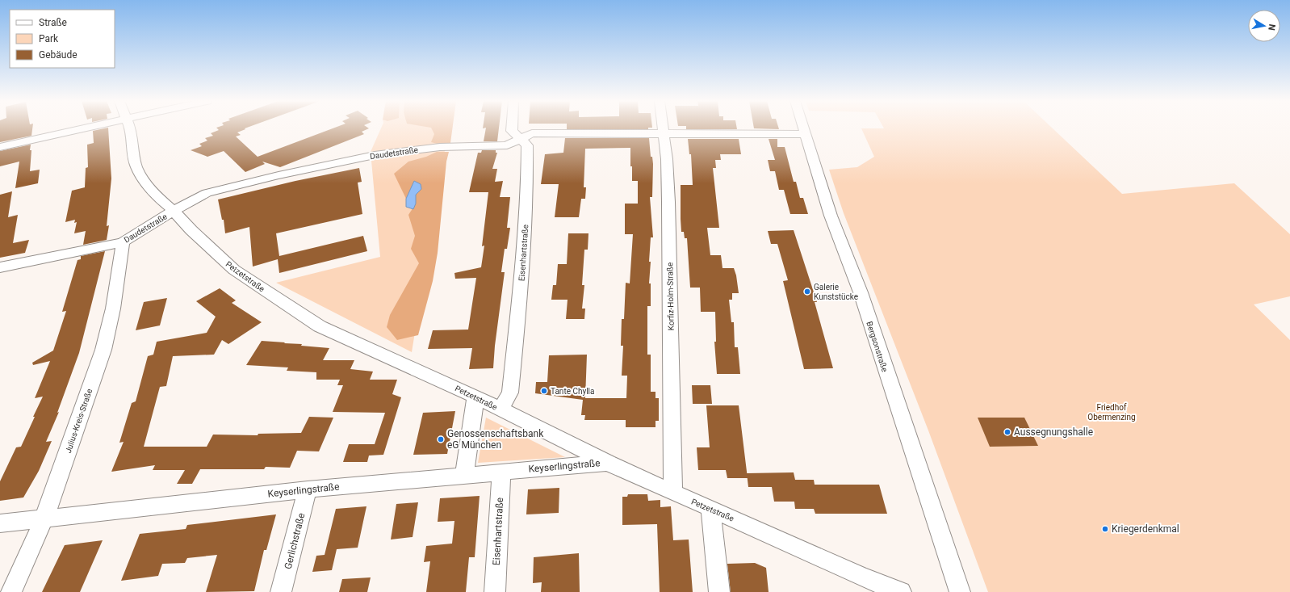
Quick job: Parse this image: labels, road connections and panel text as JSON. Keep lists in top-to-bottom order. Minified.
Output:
{"streets":{"street":["Daudetstraße","Eisenhartstraße","Petzetstraße","Korfiz-Holm-Straße","Bergsonstraße","Julius-Kreis-Straße","Keyserlingstraße","Gerlichstraße"]},"crossings":[["Daudetstraße","Eisenhartstraße"],["Daudetstraße","Petzetstraße"],["Daudetstraße","Korfiz-Holm-Straße"],["Daudetstraße","Bergsonstraße"],["Daudetstraße","Julius-Kreis-Straße"],["Eisenhartstraße","Petzetstraße"],["Eisenhartstraße","Keyserlingstraße"],["Petzetstraße","Korfiz-Holm-Straße"],["Petzetstraße","Keyserlingstraße"],["Julius-Kreis-Straße","Keyserlingstraße"],["Keyserlingstraße","Gerlichstraße"]],"parks":["Friedhof Obermenzing"],"places":["Galerie Kunststücke","Tante Chylla","Aussegnungshalle","Genossenschaftsbank eG München","Kriegerdenkmal"],"legend":["Straße","Park","Gebäude"],"north":"right"}
